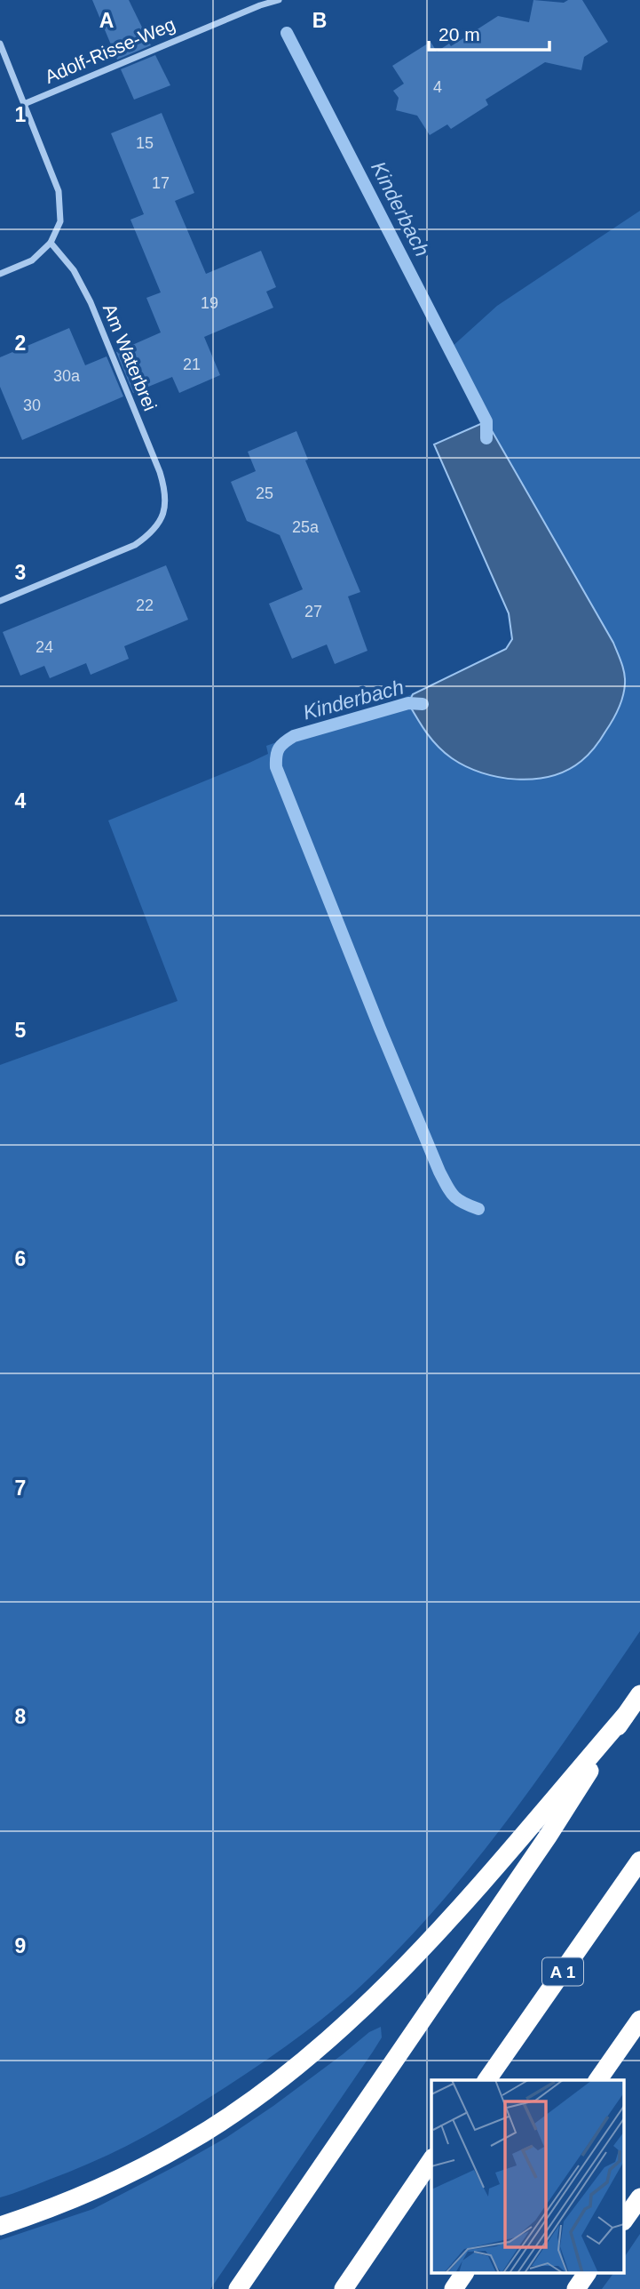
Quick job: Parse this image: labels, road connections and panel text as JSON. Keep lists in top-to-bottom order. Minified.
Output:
{"streets":{"highway":["A 1"],"street":["Adolf-Risse-Weg","Am Waterbrei"]},"water":["Kinderbach"],"house_numbers":["4","15","17","19","21","30a","30","25","25a","22","27","24"],"scale_bar":"20 m","grid":{"columns":["A","B"],"rows":["1","2","3","4","5","6","7","8","9"]}}
